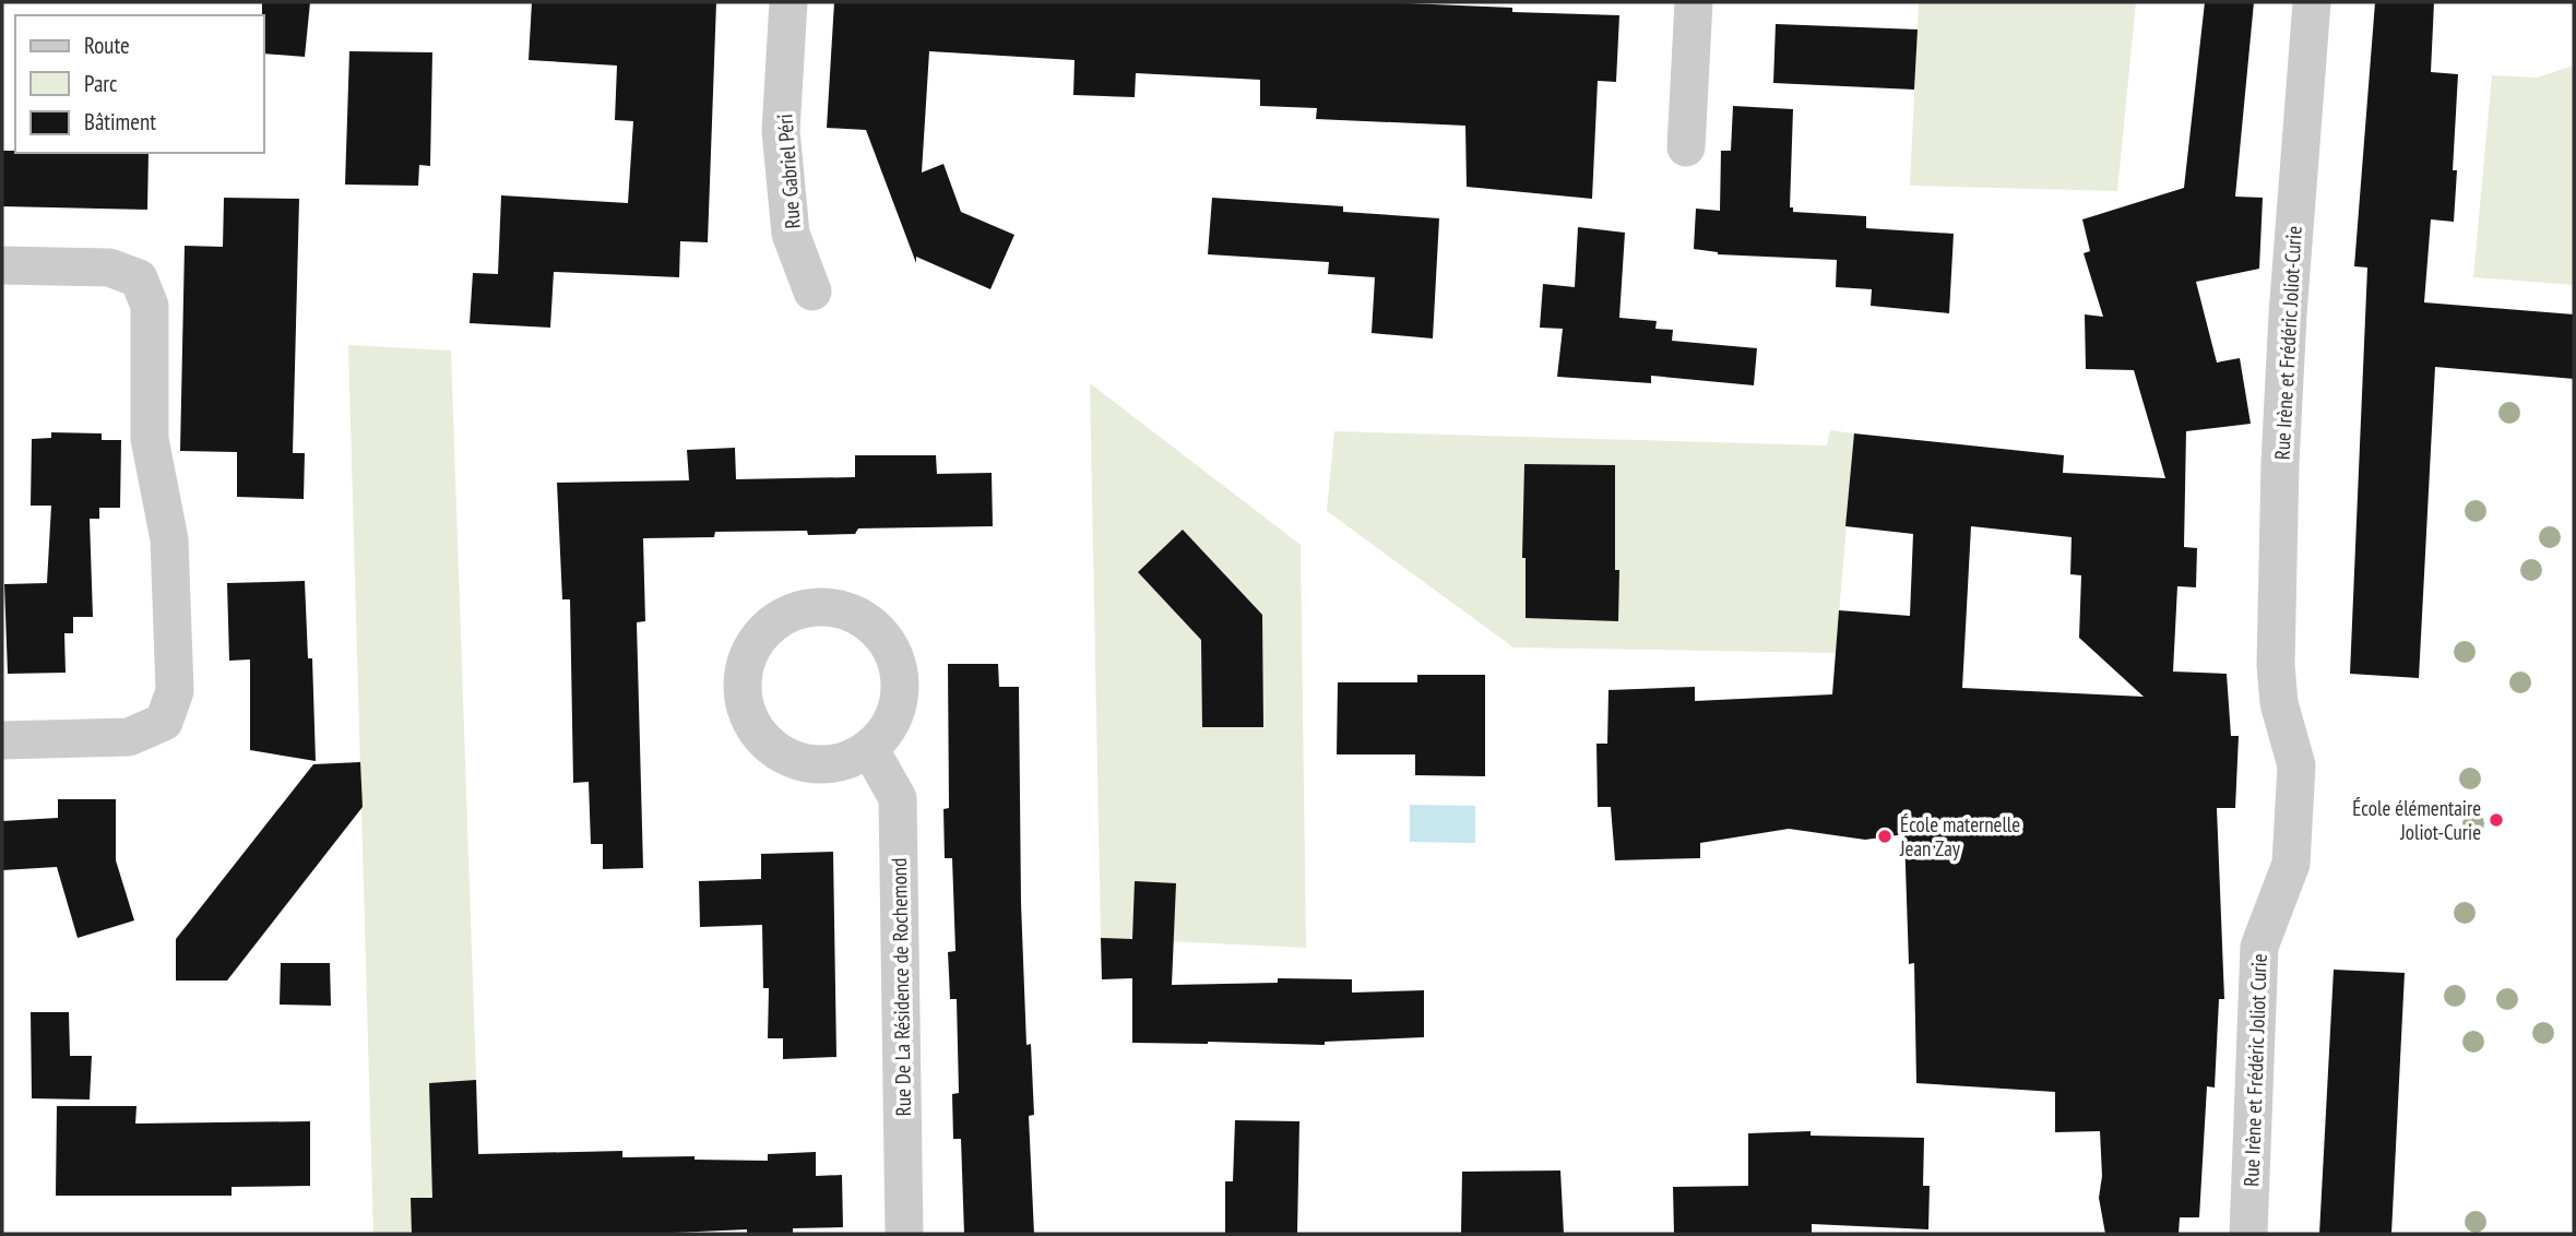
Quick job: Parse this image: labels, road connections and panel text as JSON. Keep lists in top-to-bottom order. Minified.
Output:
{"streets":{"street":["Rue Gabriel Péri","Rue Irène et Frédéric Joliot-Curie","Rue De La Résidence de Rochemond","Rue Irène et Frédéric Joliot Curie"]},"crossings":[["Rue Irène et Frédéric Joliot-Curie","Rue Irène et Frédéric Joliot Curie"]],"places":["École élémentaire Joliot-Curie","École maternelle Jean Zay"],"legend":["Route","Parc","Bâtiment"]}
